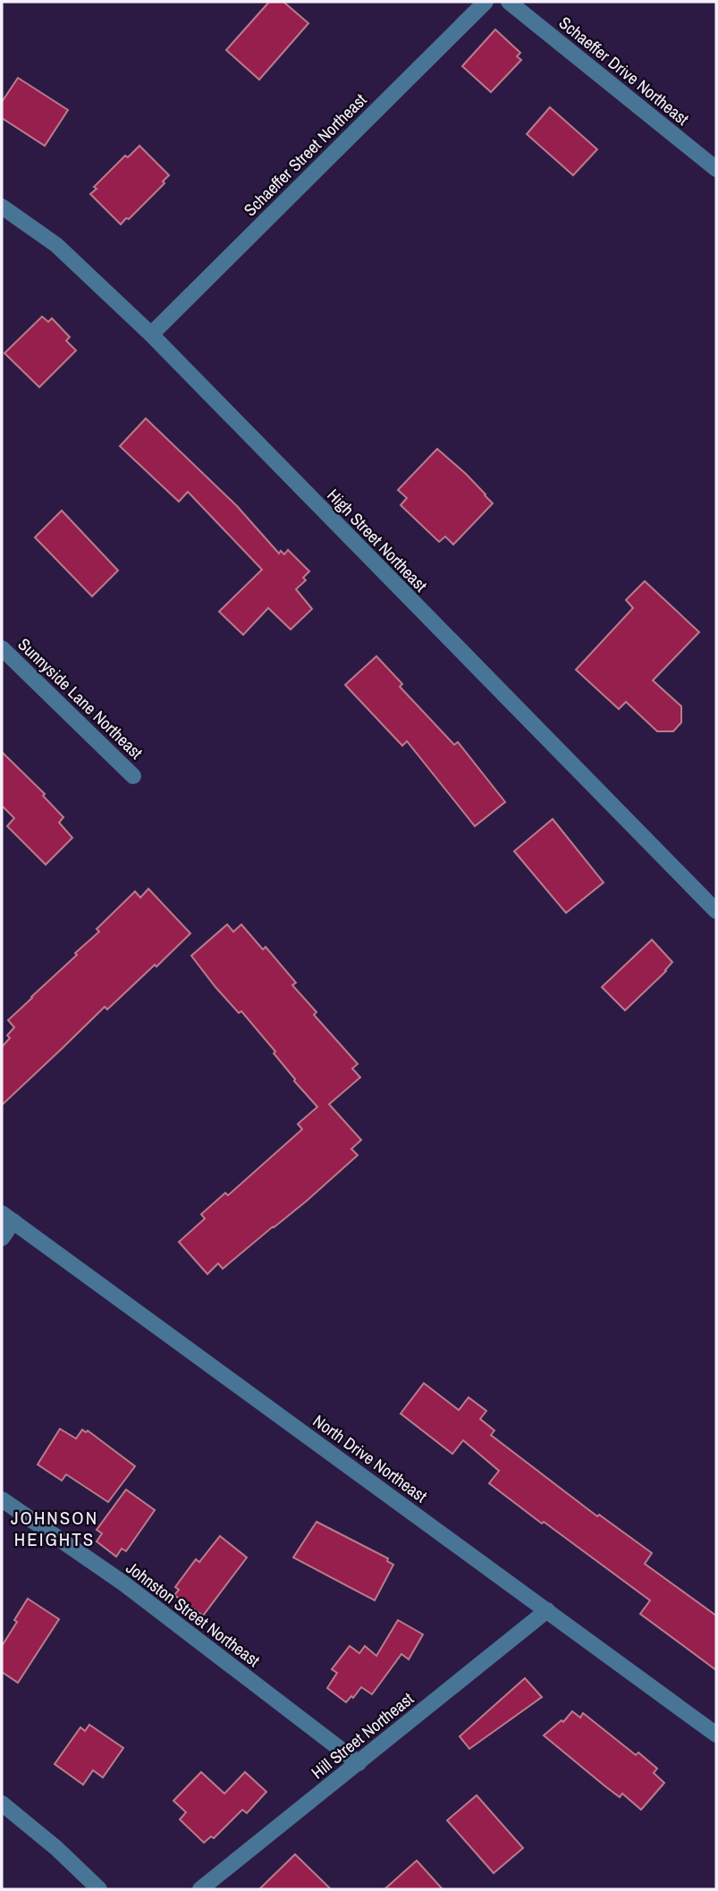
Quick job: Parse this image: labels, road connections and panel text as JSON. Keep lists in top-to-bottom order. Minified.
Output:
{"streets":{"street":["Schaeffer Drive Northeast","Schaeffer Street Northeast","High Street Northeast","Sunnyside Lane Northeast","North Drive Northeast","Johnston Street Northeast","Hill Street Northeast"]},"crossings":[["Schaeffer Street Northeast","High Street Northeast"],["North Drive Northeast","Hill Street Northeast"],["Johnston Street Northeast","Hill Street Northeast"]],"districts":["JOHNSON HEIGHTS"]}
